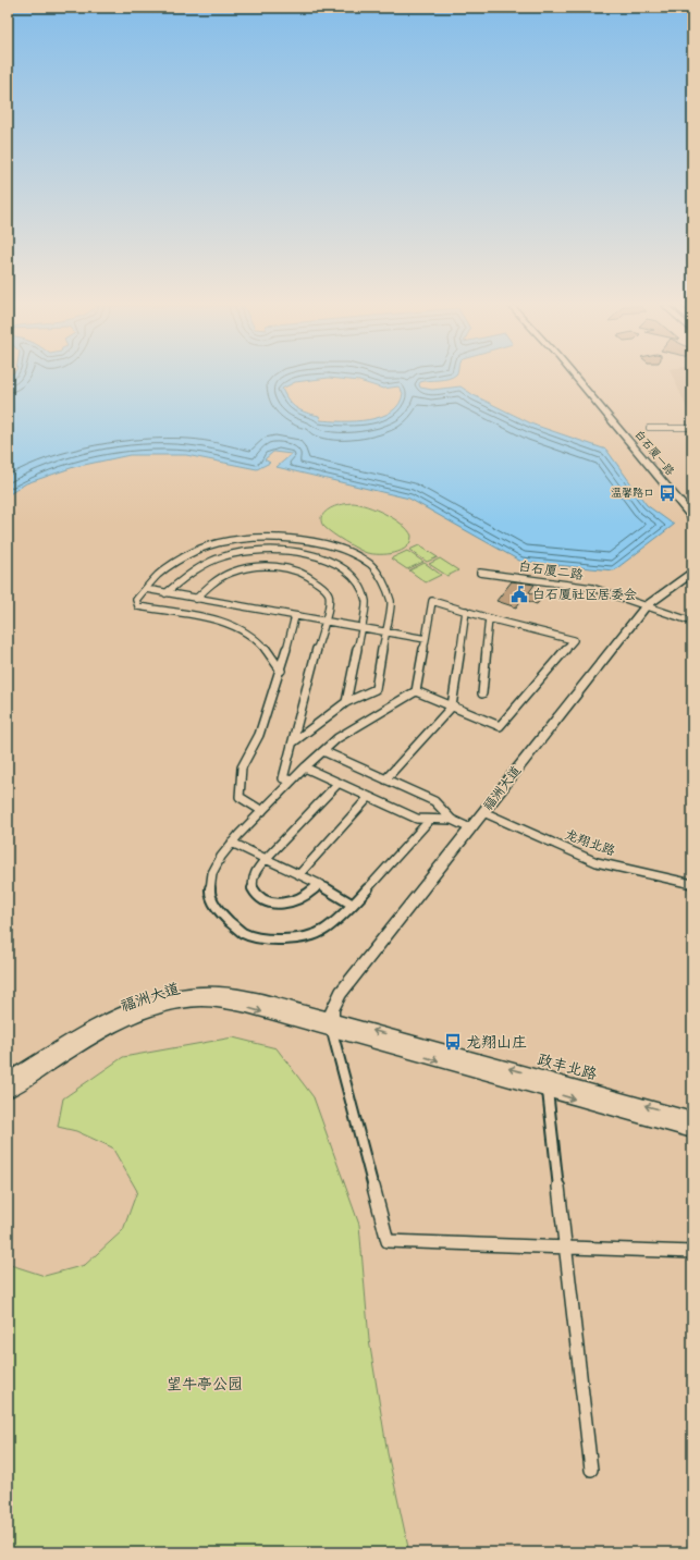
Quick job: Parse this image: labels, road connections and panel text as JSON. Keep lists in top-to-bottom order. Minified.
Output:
{"streets":{"street":["白石厦一路","白石厦二路","福洲大道","龙翔北路","政丰北路"]},"crossings":[["白石厦二路","福洲大道"],["福洲大道","龙翔北路"],["福洲大道","政丰北路"]],"parks":["望牛亭公园"],"places":{"bus stop":["温馨路口","龙翔山庄"],"public building":["白石厦社区居委会"]}}
